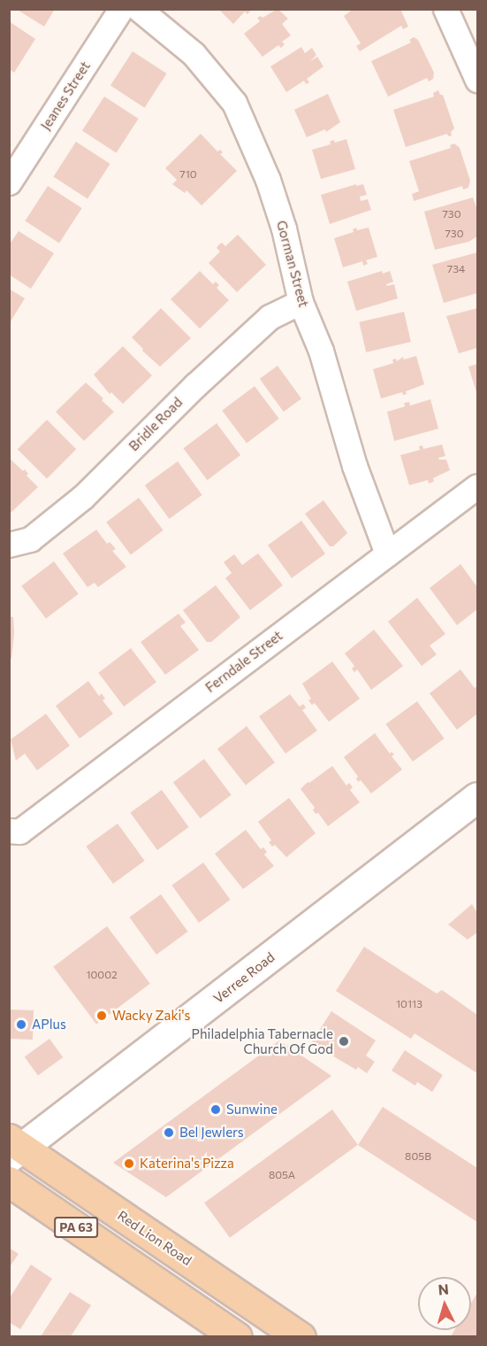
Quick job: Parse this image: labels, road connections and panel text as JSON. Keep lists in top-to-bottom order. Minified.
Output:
{"streets":{"main road":["Verree Road","PA 63","Red Lion Road"],"street":["Jeanes Street","Gorman Street","Bridle Road","Ferndale Street"]},"crossings":[["Gorman Street","Bridle Road"],["Gorman Street","Ferndale Street"],["Verree Road","Red Lion Road"]],"places":["Wacky Zaki's","APlus","Philadelphia Tabernacle Church Of God","Sunwine","Bel Jewlers","Katerina's Pizza"],"house_numbers":["710","730","730","734","10002","10113","805B","805A"],"north":"top"}
